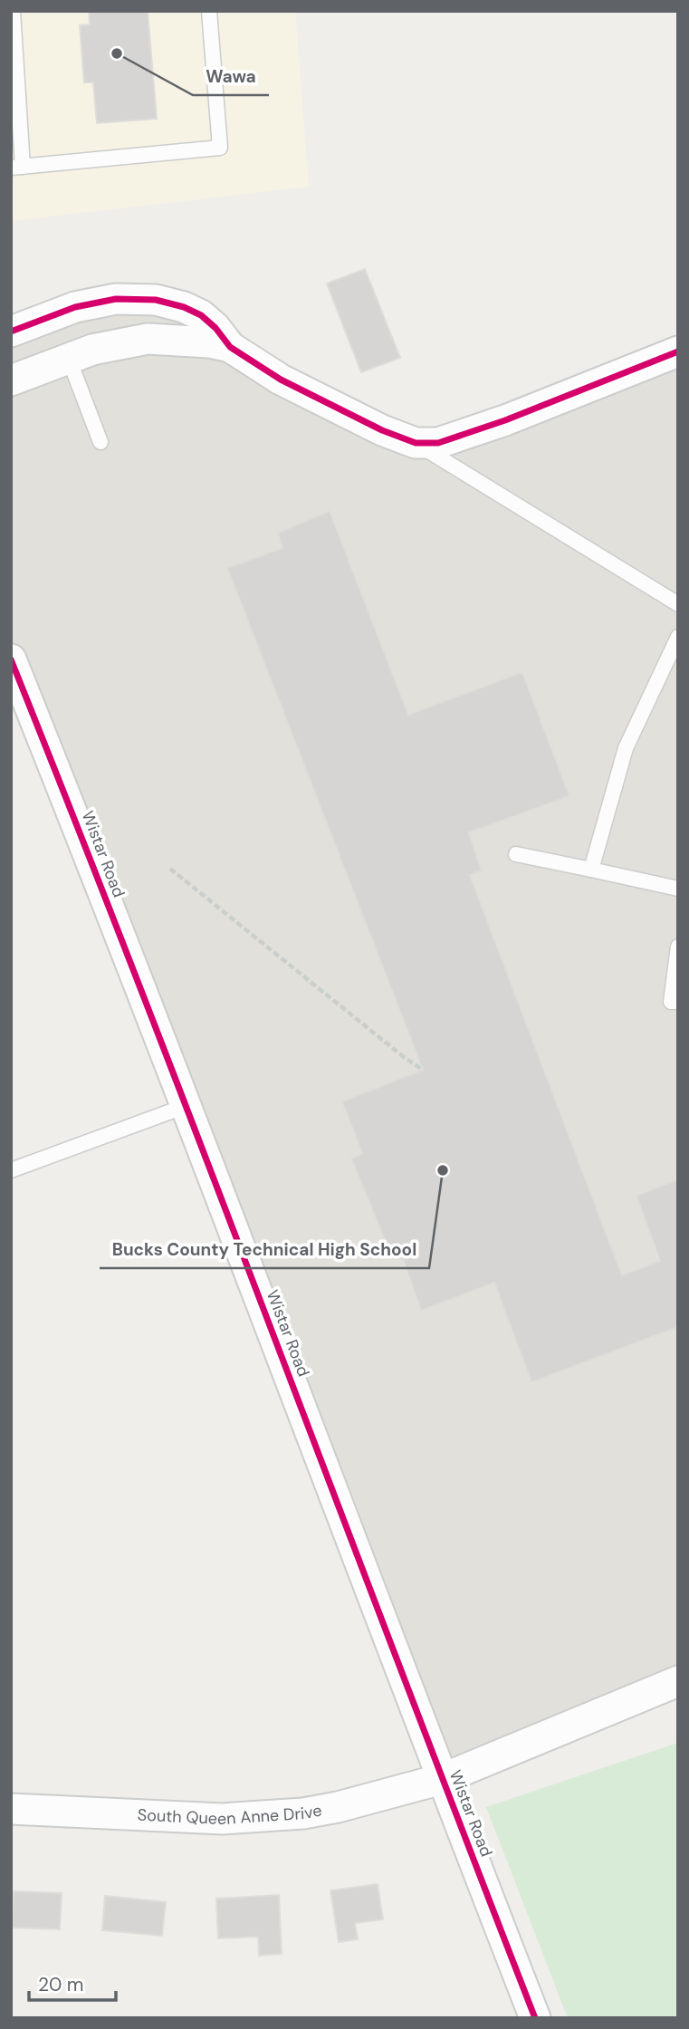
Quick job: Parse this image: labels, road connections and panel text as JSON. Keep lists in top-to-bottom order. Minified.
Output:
{"streets":{"street":["Wistar Road","South Queen Anne Drive"]},"crossings":[["Wistar Road","South Queen Anne Drive"]],"places":["Wawa","Bucks County Technical High School"],"scale_bar":"20 m"}
